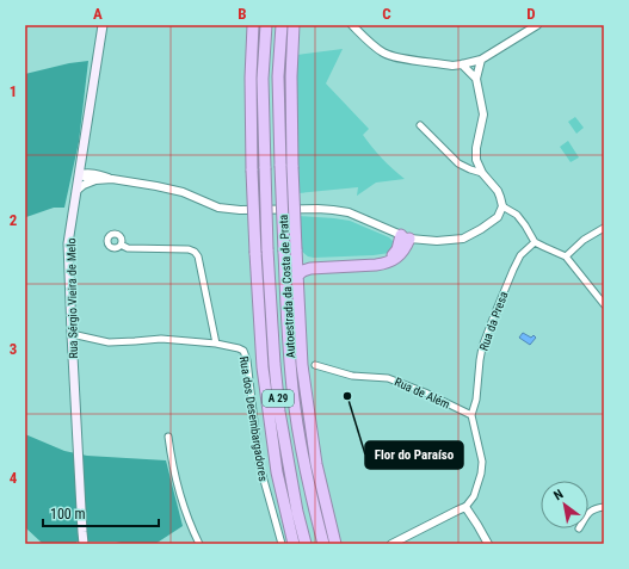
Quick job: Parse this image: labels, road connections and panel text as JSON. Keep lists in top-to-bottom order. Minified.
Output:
{"streets":{"highway":["Autoestrada da Costa de Prata","A 29"],"main road":["Rua Sérgio Vieira de Melo"],"street":["Rua da Presa","Rua de Além","Rua dos Desembargadores"]},"crossings":[["Rua Sérgio Vieira de Melo","Rua dos Desembargadores"],["Rua da Presa","Rua de Além"]],"places":["Flor do Paraíso"],"scale_bar":"100 m","north":"top left","grid":{"columns":["A","B","C","D"],"rows":["1","2","3","4"]}}
